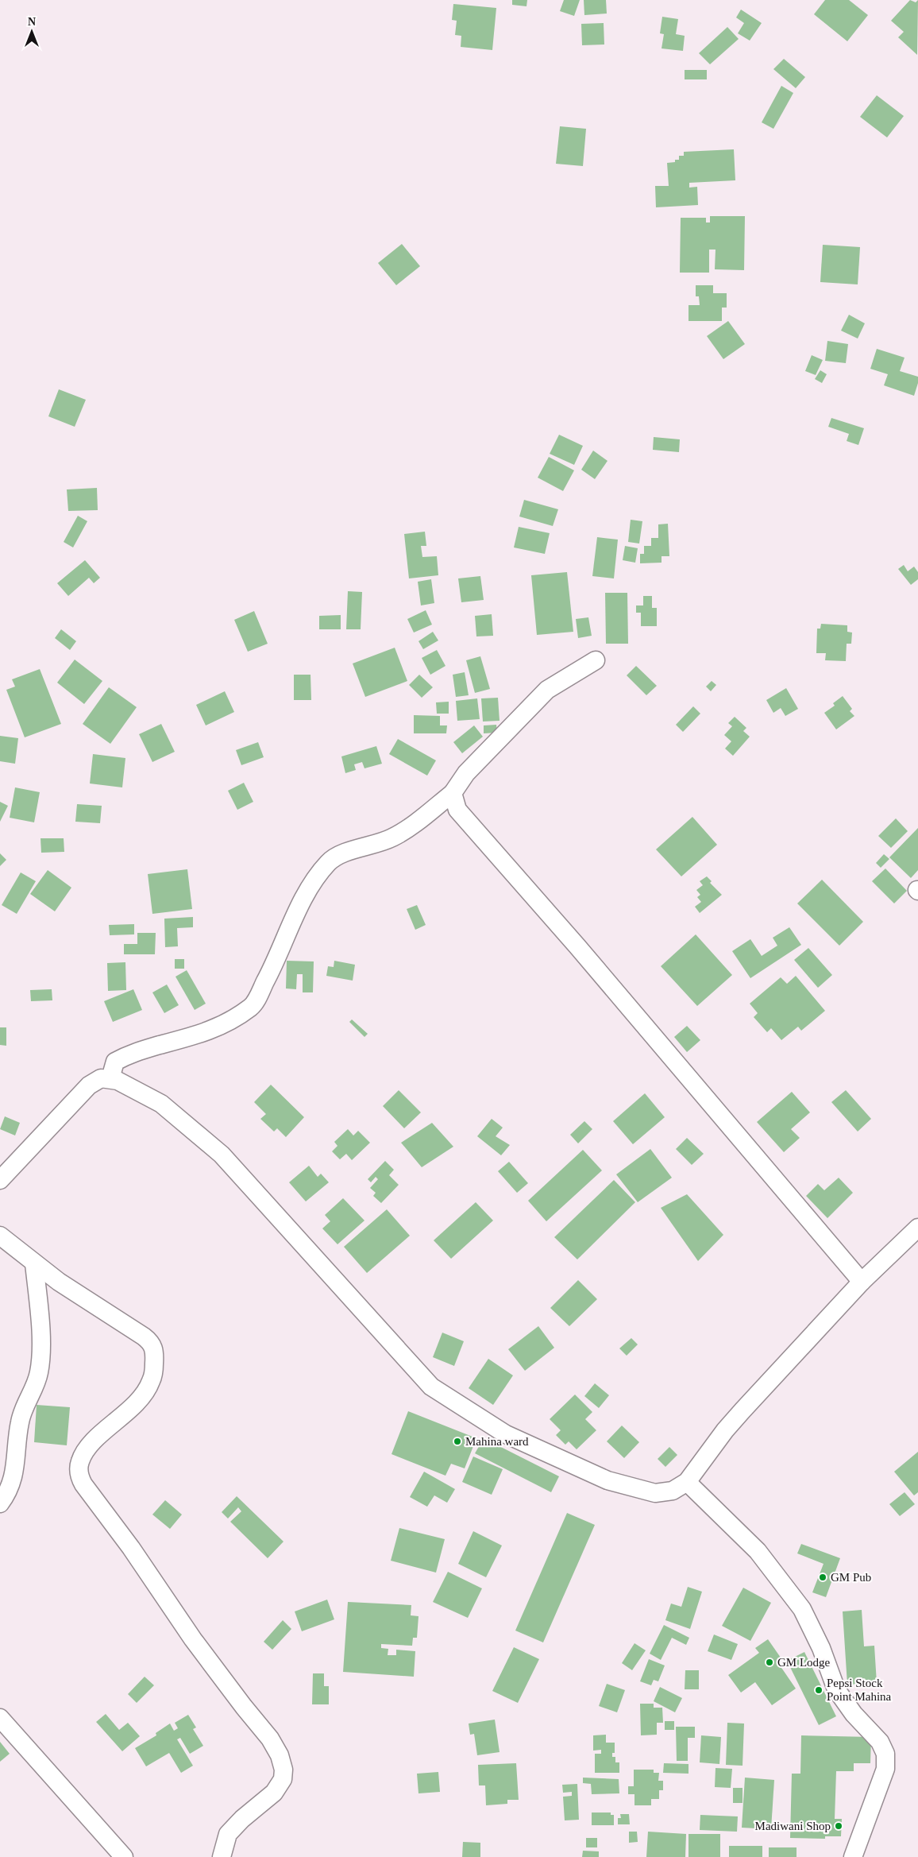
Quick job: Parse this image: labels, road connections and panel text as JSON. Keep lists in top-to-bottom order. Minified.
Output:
{"places":["Mahina ward","GM Pub","GM Lodge","Pepsi Stock Point Mahina","Madiwani Shop"],"north":"top"}
